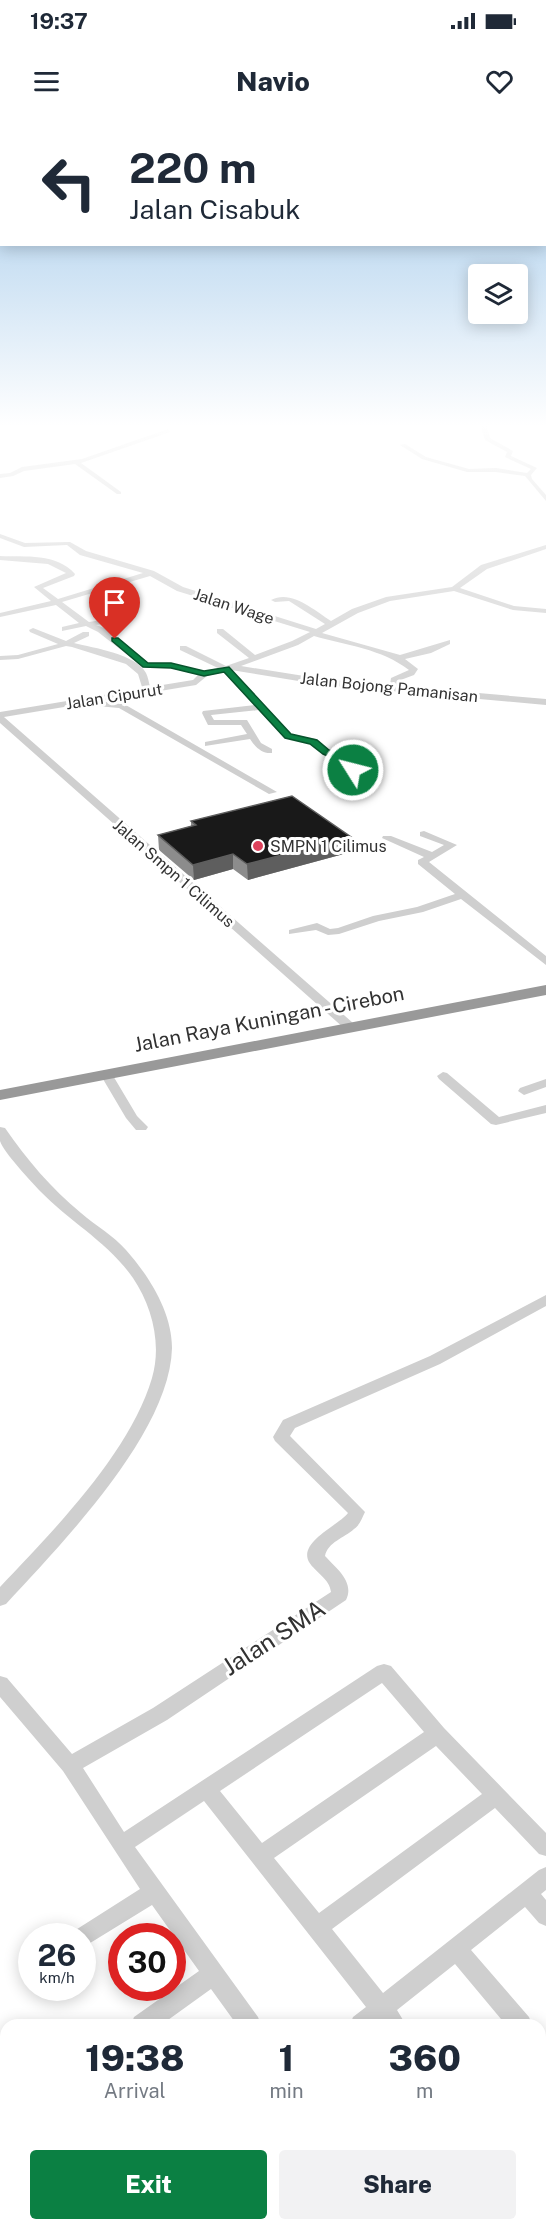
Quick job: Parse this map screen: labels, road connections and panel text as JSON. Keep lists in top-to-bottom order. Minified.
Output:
{"streets":{"highway":["Jalan Raya Kuningan - Cirebon"],"street":["Jalan Wage","Jalan Bojong Pamanisan","Jalan Cipurut","Jalan Smpn 1 Cilimus","Jalan SMA"]},"crossings":[["Jalan Wage","Jalan Cipurut"],["Jalan Bojong Pamanisan","Jalan Cipurut"],["Jalan Cipurut","Jalan Smpn 1 Cilimus"],["Jalan Smpn 1 Cilimus","Jalan Raya Kuningan - Cirebon"]],"places":["SMPN 1 Cilimus"],"page":{"status":"19:37","header":"Navio","turn":["220 m","Jalan Cisabuk"],"speed":"26 km/h","limit":"30","eta":["19:38","Arrival","1","min","360","m"],"buttons":["Exit","Share"]}}
